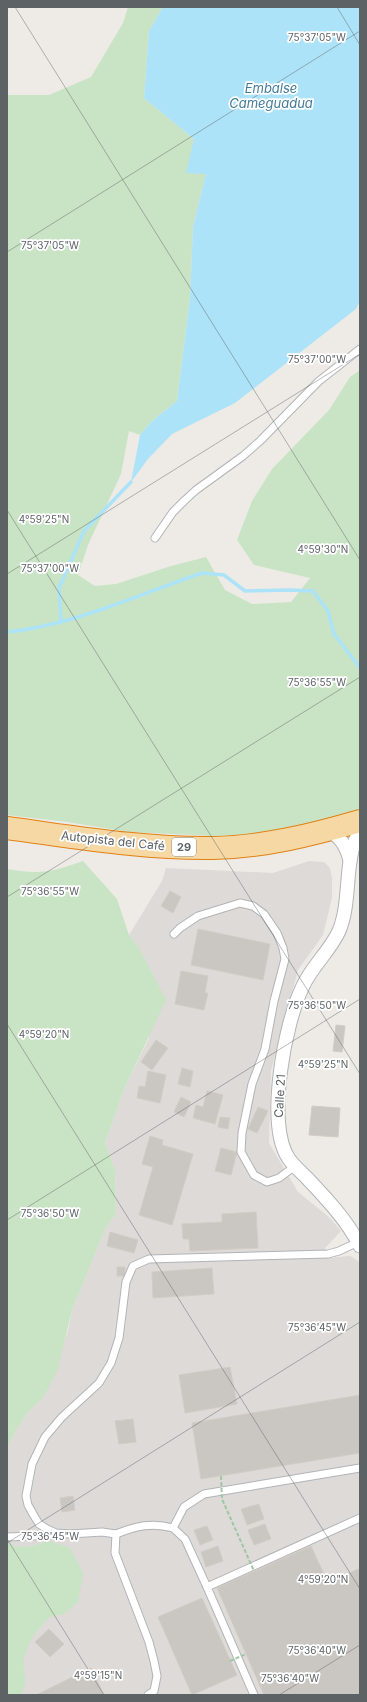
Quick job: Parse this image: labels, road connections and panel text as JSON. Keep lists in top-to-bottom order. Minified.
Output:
{"streets":{"highway":["Autopista del Café","29"],"street":["Calle 21"]},"crossings":[["Autopista del Café","Calle 21"]],"water":["Embalse Cameguadua"],"coordinates":["75°37'05\"W","75°37'00\"W","4°59'25\"N","4°59'30\"N","75°36'55\"W","75°36'50\"W","4°59'20\"N","75°36'45\"W","75°36'40\"W","4°59'15\"N"]}
